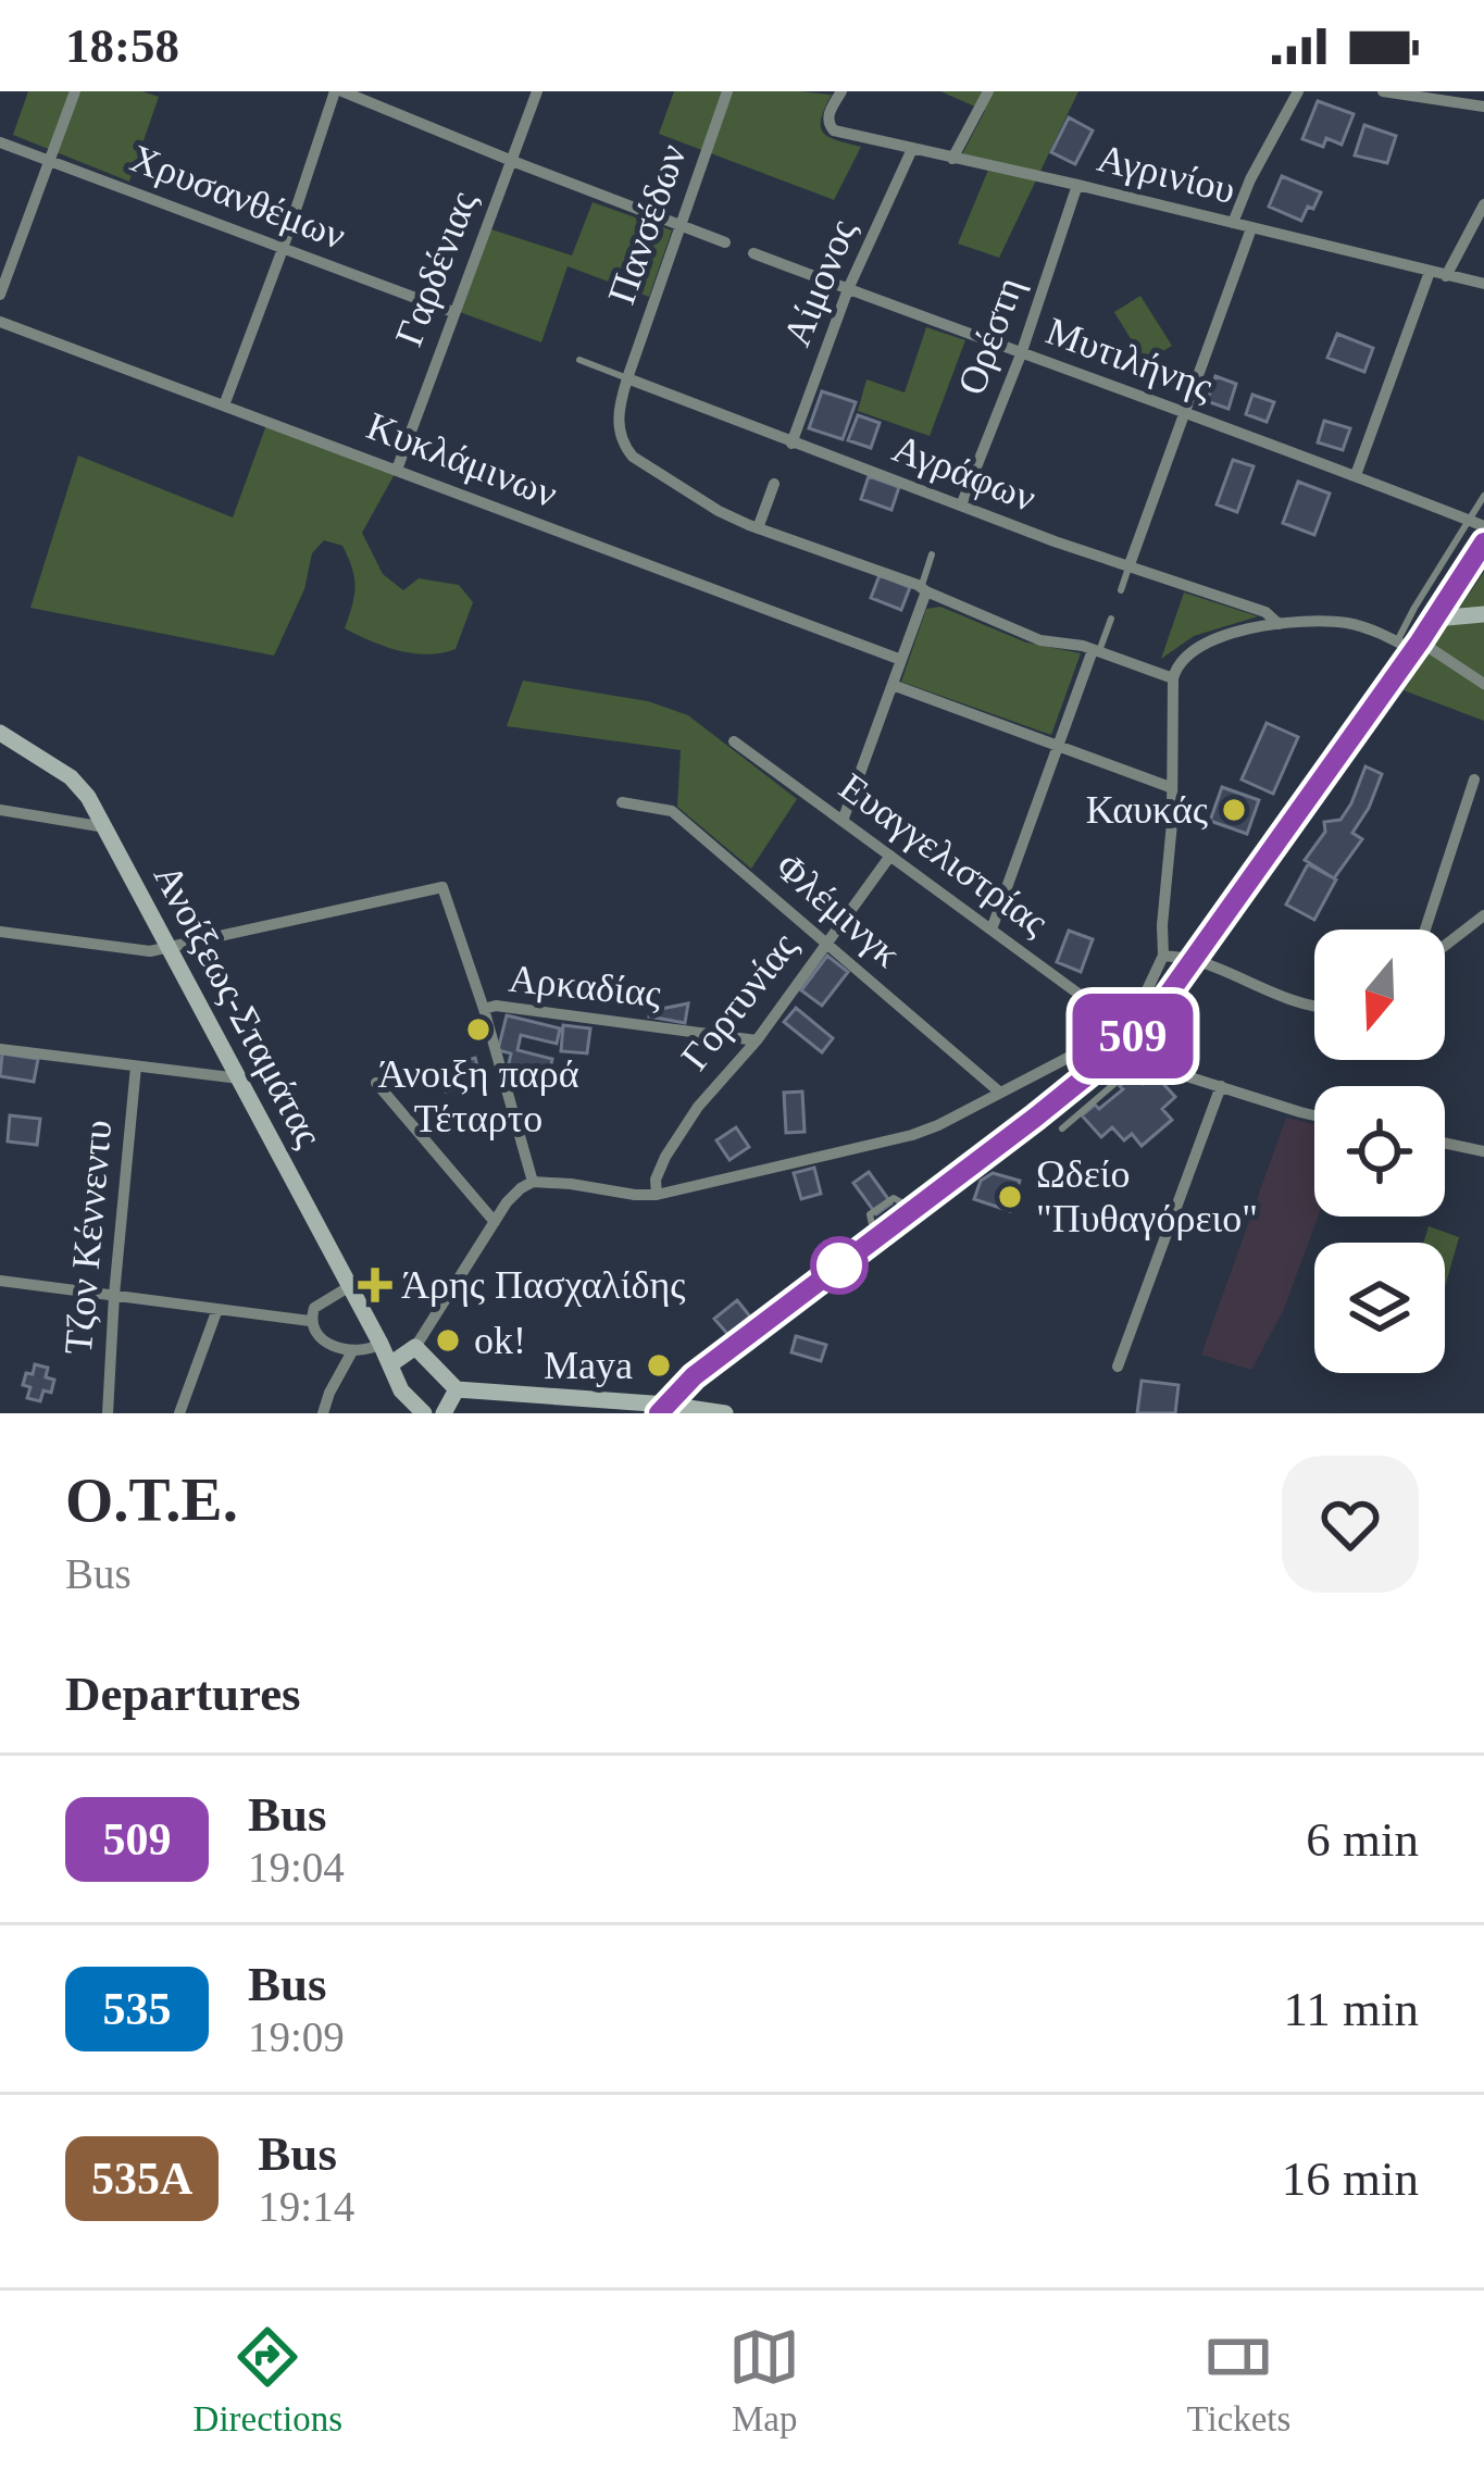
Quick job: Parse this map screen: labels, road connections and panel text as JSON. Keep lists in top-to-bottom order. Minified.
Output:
{"streets":{"street":["Αγρινίου","Χρυσανθέμων","Πανσέδων","Γαρδένιας","Αίμονος","Ορέστη","Μυτιλήνης","Κυκλάμινων","Αγράφων","Ευαγγελιστρίας","Φλέμινγκ","Αρκαδίας","Γορτυνίας","Ανοίξεως-Σταμάτας","Τζον Κέννεντυ"]},"crossings":[["Αγρινίου","Αίμονος"],["Αγρινίου","Ορέστη"],["Χρυσανθέμων","Γαρδένιας"],["Πανσέδων","Αγράφων"],["Γαρδένιας","Κυκλάμινων"],["Αίμονος","Μυτιλήνης"],["Αίμονος","Αγράφων"],["Ορέστη","Μυτιλήνης"],["Ορέστη","Αγράφων"],["Ευαγγελιστρίας","Γορτυνίας"],["Φλέμινγκ","Γορτυνίας"],["Αρκαδίας","Γορτυνίας"]],"places":{"other":["Καυκάς","Άνοιξη παρά Τέταρτο","Ωδείο \"Πυθαγόρειο\"","ok!","Maya"],"health":["Άρης Πασχαλίδης"]},"lines":["bus line 509"],"north":"bottom","page":{"status":"18:58","on_map":"509","heading":[["Ο.Τ.Ε.","Bus"],"Departures"],"list":[{"mark":"509","name":"Bus","note":"19:04","value":"6 min"},{"mark":"535","name":"Bus","note":"19:09","value":"11 min"},{"mark":"535A","name":"Bus","note":"19:14","value":"16 min"}],"tabs":["Directions","Map","Tickets"]}}
